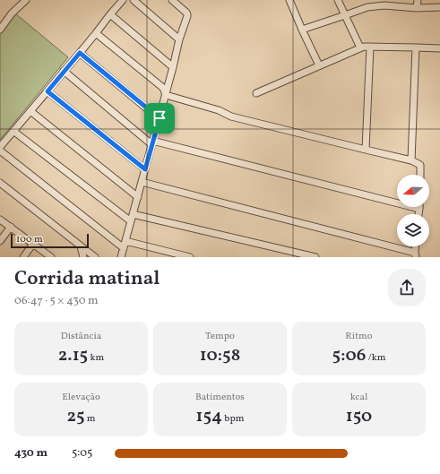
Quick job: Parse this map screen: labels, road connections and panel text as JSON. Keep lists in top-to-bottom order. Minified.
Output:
{"scale_bar":"100 m","north":"left","page":{"scale":"100 m","heading":["Corrida matinal","06:47 · 5 × 430 m"],"stats":[["Distância","2.15 km"],["Tempo","10:58"],["Ritmo","5:06 /km"],["Elevação","25 m"],["Batimentos","154 bpm"],["kcal","150"]],"list":[{"name":"430 m","note":"5:05"}]}}
